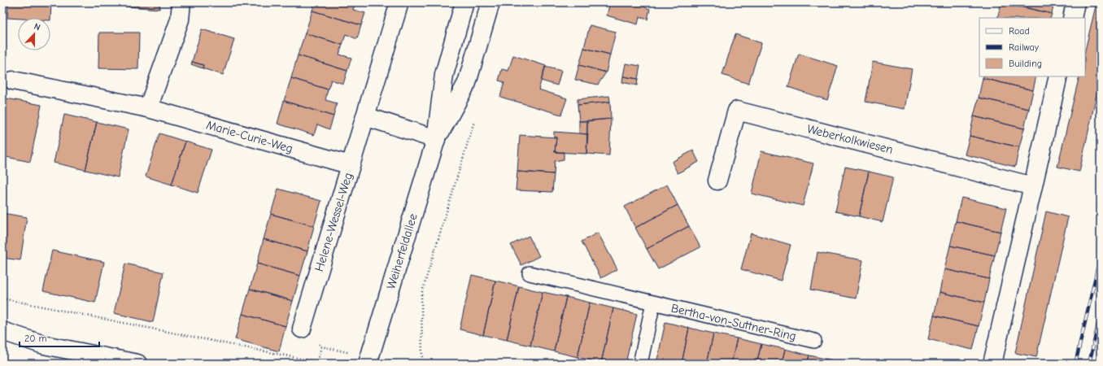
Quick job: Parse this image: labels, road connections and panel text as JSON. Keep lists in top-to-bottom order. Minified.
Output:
{"streets":{"street":["Marie-Curie-Weg","Weberkolkwiesen","Helene-Wessel-Weg","Weiherfeldallee"],"lane":["Bertha-von-Suttner-Ring"]},"crossings":[["Marie-Curie-Weg","Helene-Wessel-Weg"]],"legend":["Road","Railway","Building"],"scale_bar":"20 m","north":"top"}
